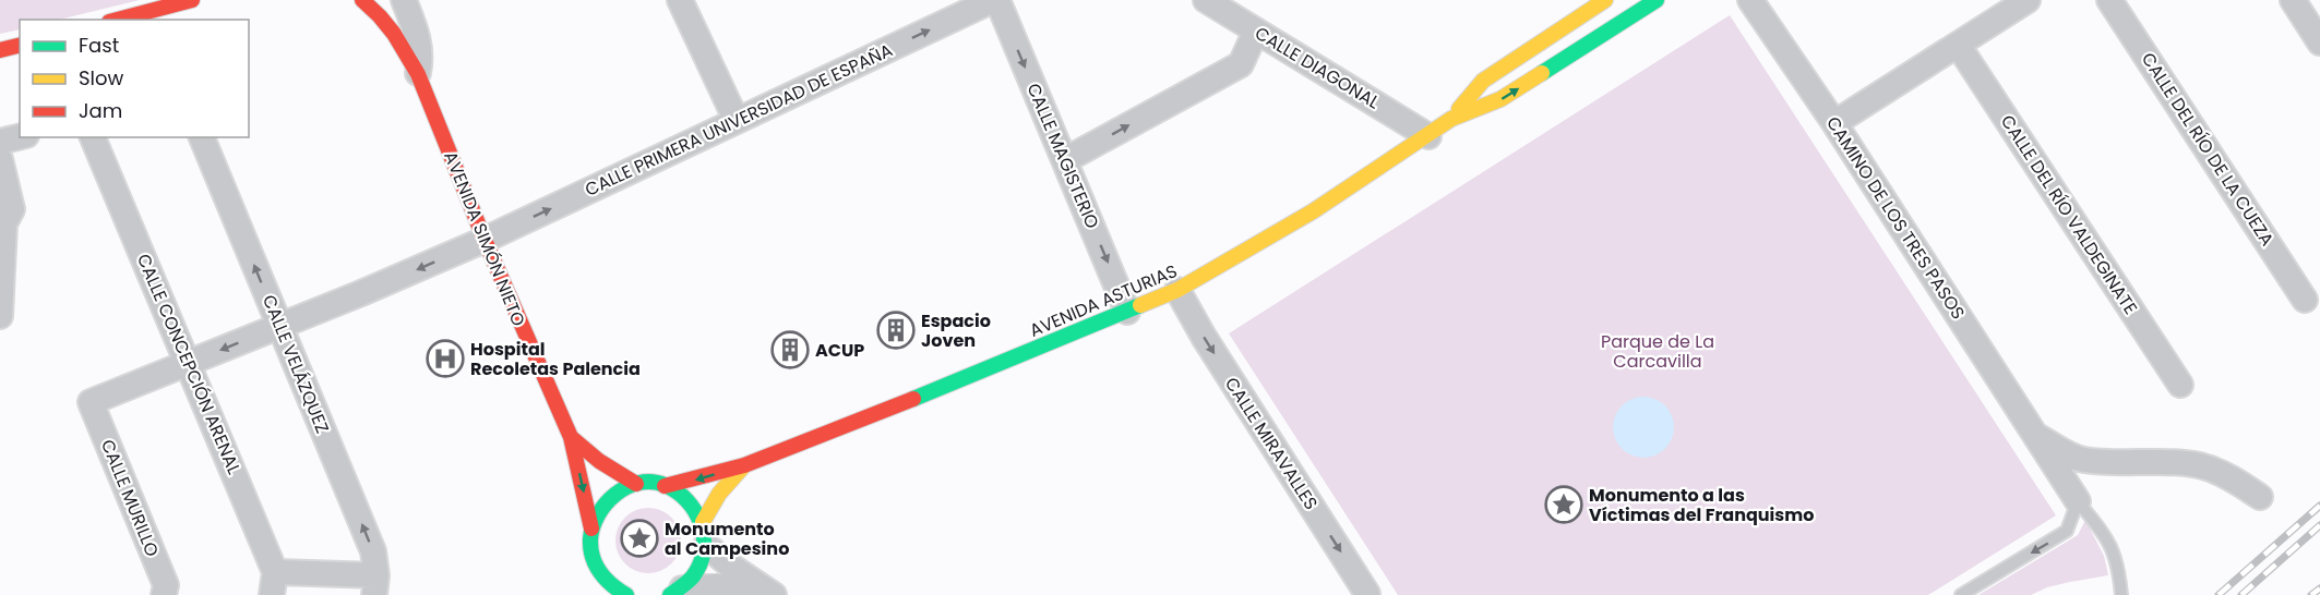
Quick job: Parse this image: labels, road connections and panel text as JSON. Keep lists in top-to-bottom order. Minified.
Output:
{"streets":{"main road":["AVENIDA SIMÓN NIETO","AVENIDA ASTURIAS"],"street":["CALLE DIAGONAL","CALLE PRIMERA UNIVERSIDAD DE ESPAÑA","CALLE DEL RÍO DE LA CUEZA","CALLE MAGISTERIO","CALLE DEL RÍO VALDEGINATE","CAMINO DE LOS TRES PASOS","CALLE CONCEPCIÓN ARENAL","CALLE VELÁZQUEZ","CALLE MIRAVALLES","CALLE MURILLO"]},"crossings":[["CALLE DIAGONAL","AVENIDA ASTURIAS"],["CALLE PRIMERA UNIVERSIDAD DE ESPAÑA","CALLE MAGISTERIO"],["CALLE PRIMERA UNIVERSIDAD DE ESPAÑA","AVENIDA SIMÓN NIETO"],["CALLE PRIMERA UNIVERSIDAD DE ESPAÑA","CALLE CONCEPCIÓN ARENAL"],["CALLE PRIMERA UNIVERSIDAD DE ESPAÑA","CALLE VELÁZQUEZ"],["CALLE PRIMERA UNIVERSIDAD DE ESPAÑA","CALLE MURILLO"],["CALLE MAGISTERIO","AVENIDA ASTURIAS"],["AVENIDA ASTURIAS","CALLE MIRAVALLES"]],"one_way":["CALLE MAGISTERIO","CALLE VELÁZQUEZ","CALLE MIRAVALLES"],"parks":["Parque de La Carcavilla"],"places":{"building":["Espacio Joven","ACUP"],"hospital":["Hospital Recoletas Palencia"],"place":["Monumento a las Víctimas del Franquismo","Monumento al Campesino"]},"legend":["Fast","Slow","Jam"]}
